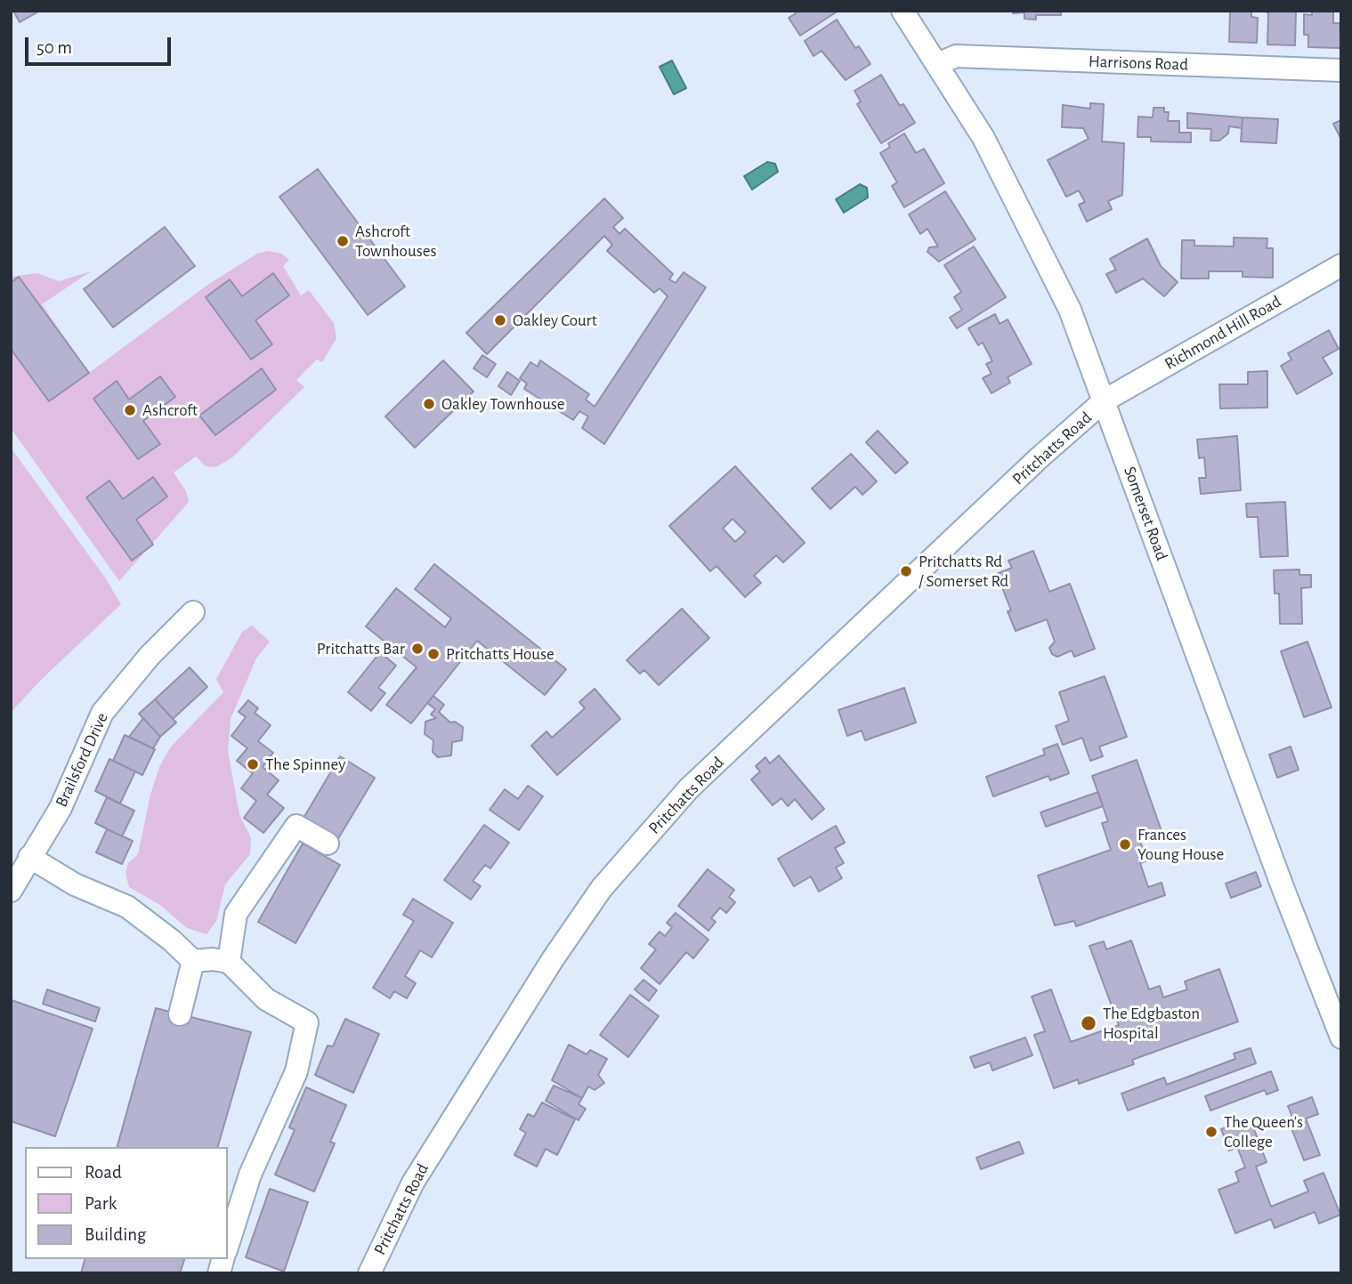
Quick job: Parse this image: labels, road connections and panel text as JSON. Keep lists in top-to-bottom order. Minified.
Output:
{"streets":{"street":["Harrisons Road","Richmond Hill Road","Pritchatts Road","Somerset Road","Brailsford Drive"]},"crossings":[["Harrisons Road","Somerset Road"],["Richmond Hill Road","Pritchatts Road"],["Richmond Hill Road","Somerset Road"],["Pritchatts Road","Somerset Road"]],"places":["Ashcroft Townhouses","Oakley Court","Oakley Townhouse","Ashcroft","Pritchatts Rd / Somerset Rd","Pritchatts Bar","Pritchatts House","The Spinney","Frances Young House","The Edgbaston Hospital","The Queen's College"],"legend":["Road","Park","Building"],"scale_bar":"50 m"}
